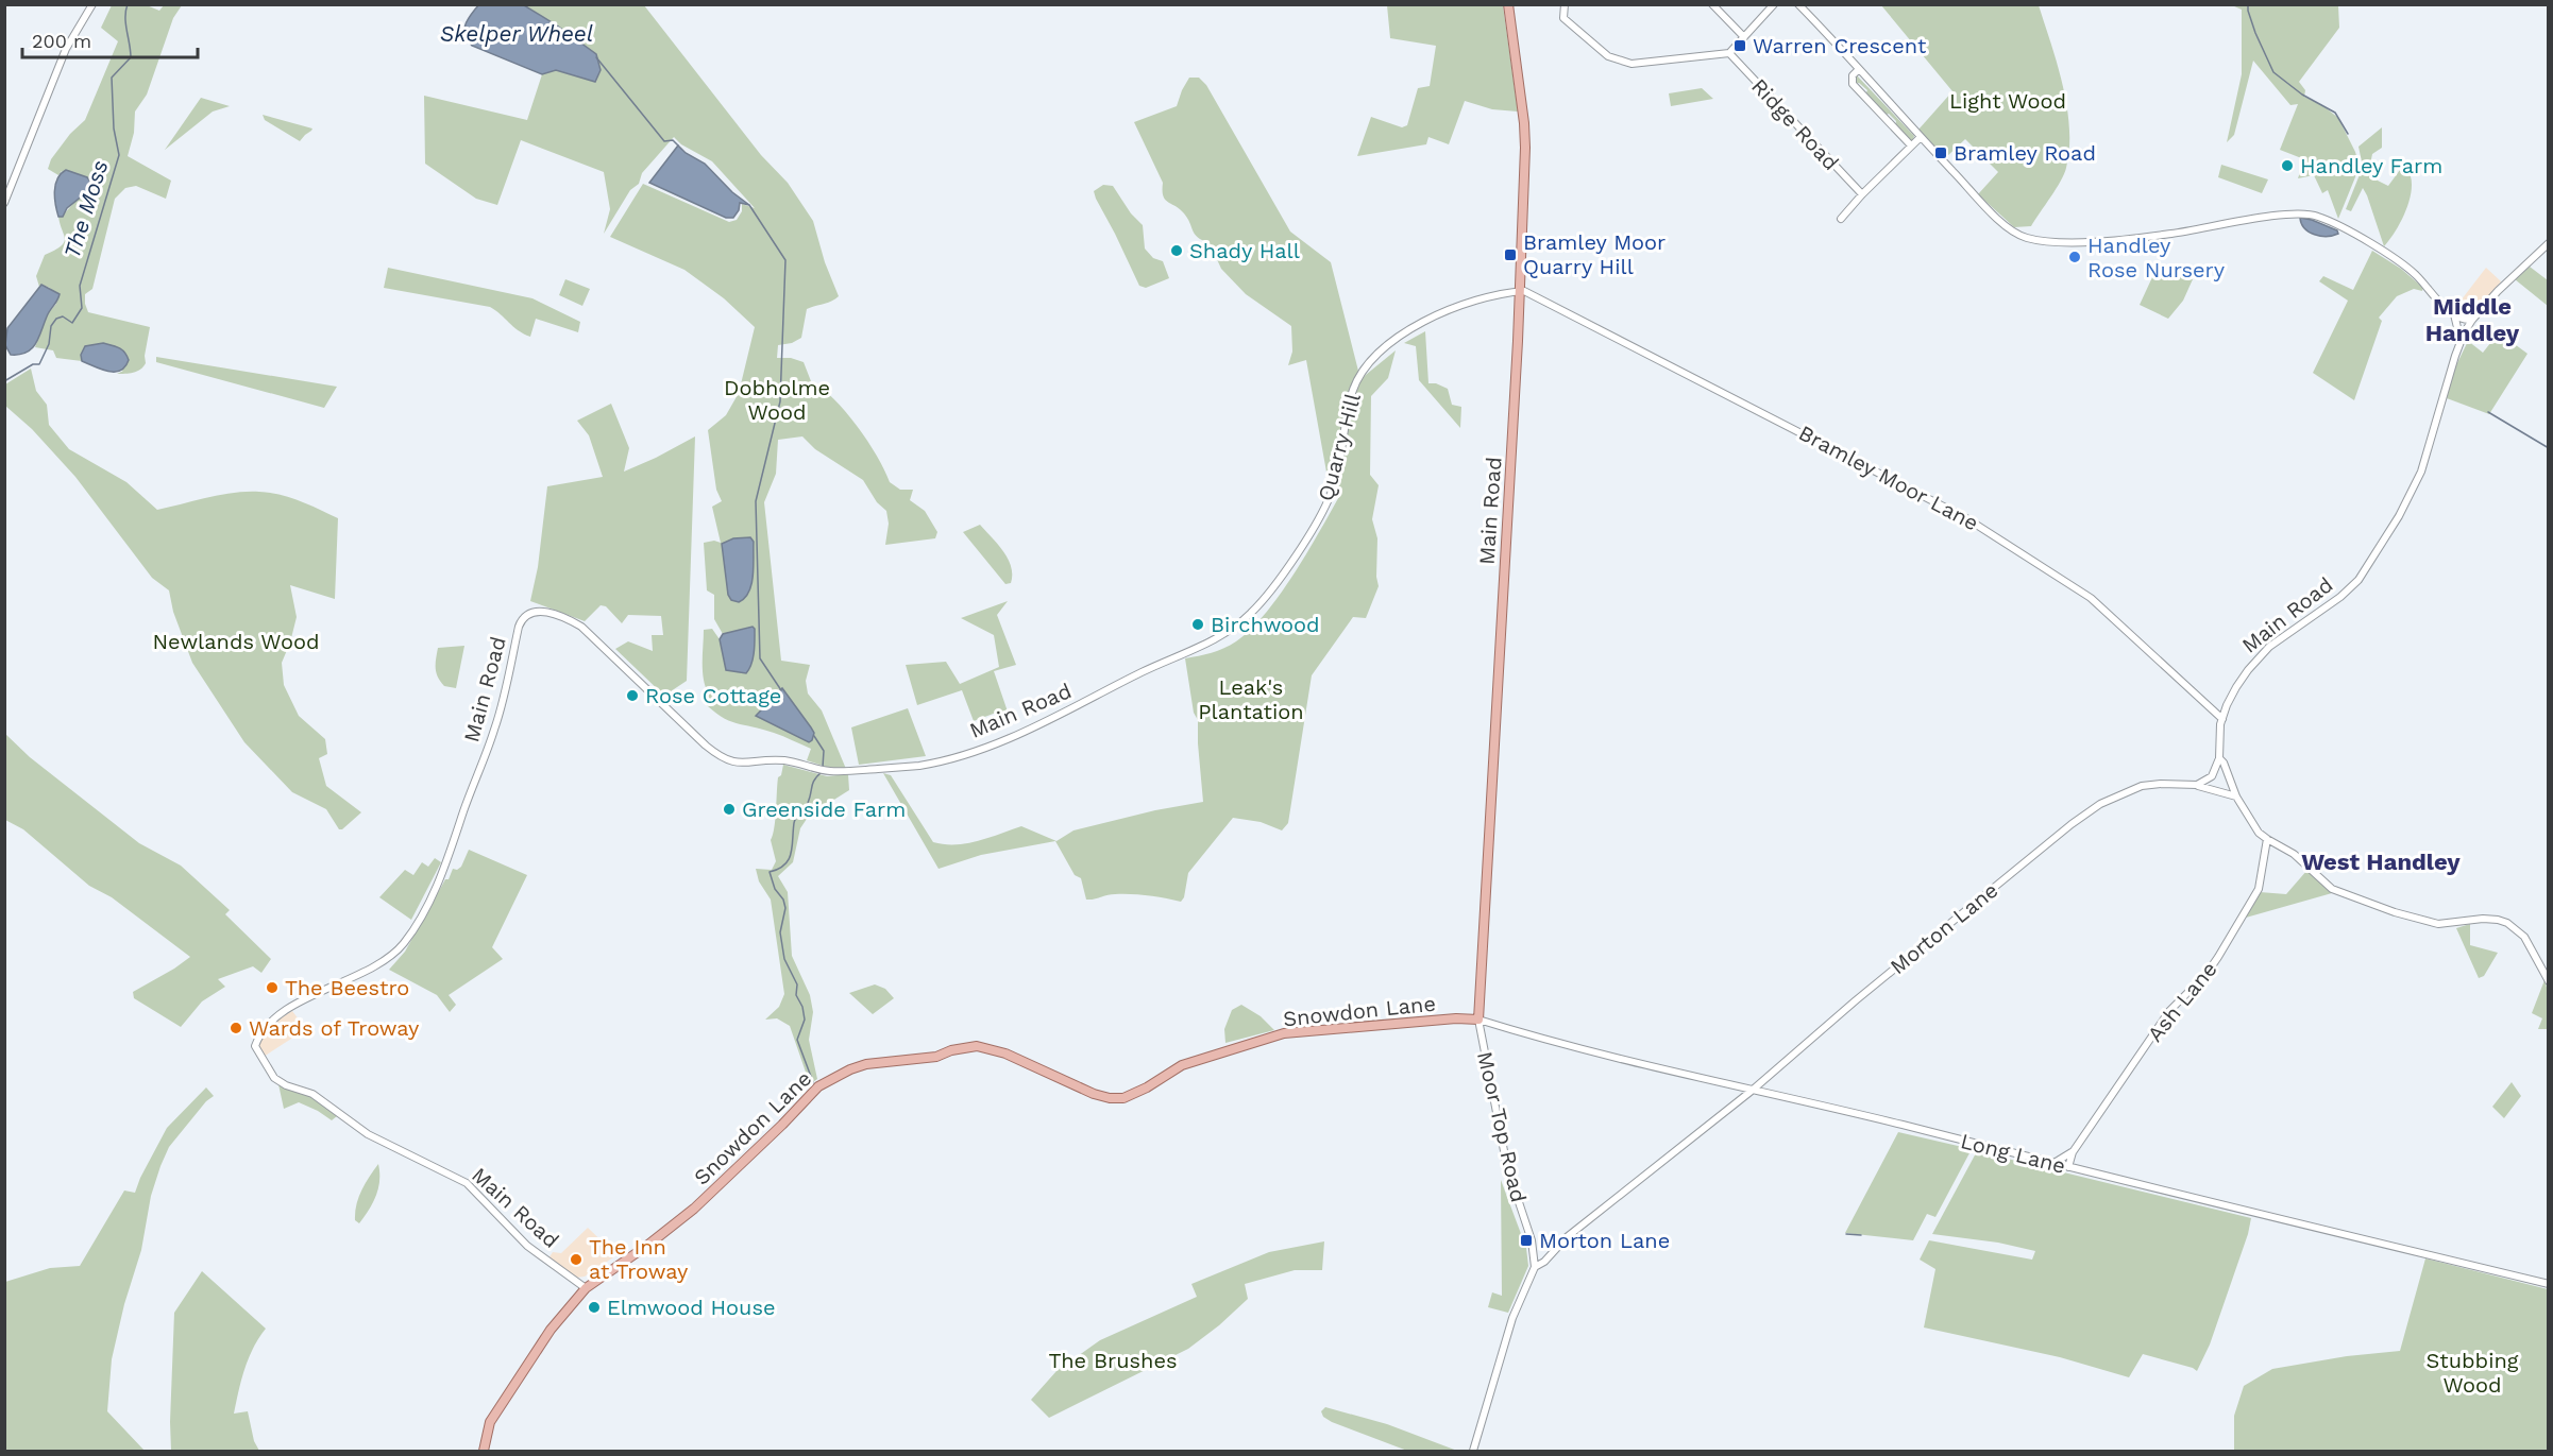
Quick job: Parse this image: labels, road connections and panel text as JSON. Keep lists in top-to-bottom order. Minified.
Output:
{"streets":{"main road":["Main Road","Snowdon Lane"],"street":["Ridge Road","Quarry Hill","Bramley Moor Lane","Morton Lane","Ash Lane","Moor Top Road","Long Lane"]},"crossings":[["Quarry Hill","Bramley Moor Lane"],["Quarry Hill","Main Road"],["Bramley Moor Lane","Main Road"],["Main Road","Morton Lane"],["Main Road","Ash Lane"],["Main Road","Snowdon Lane"],["Main Road","Moor Top Road"],["Main Road","Long Lane"],["Morton Lane","Moor Top Road"],["Morton Lane","Long Lane"],["Ash Lane","Long Lane"],["Snowdon Lane","Moor Top Road"],["Snowdon Lane","Long Lane"],["Moor Top Road","Long Lane"]],"districts":["Middle Handley","West Handley"],"water":["Skelper Wheel","The Moss"],"parks":["Light Wood","Dobholme Wood","Newlands Wood","Leak's Plantation","The Brushes","Stubbing Wood"],"places":{"transit":["Warren Crescent","Bramley Road","Bramley Moor Quarry Hill","Morton Lane"],"other":["Handley Farm","Shady Hall","Handley Rose Nursery","Birchwood","Rose Cottage","Greenside Farm","The Beestro","Wards of Troway","The Inn at Troway","Elmwood House"]},"scale_bar":"200 m"}
